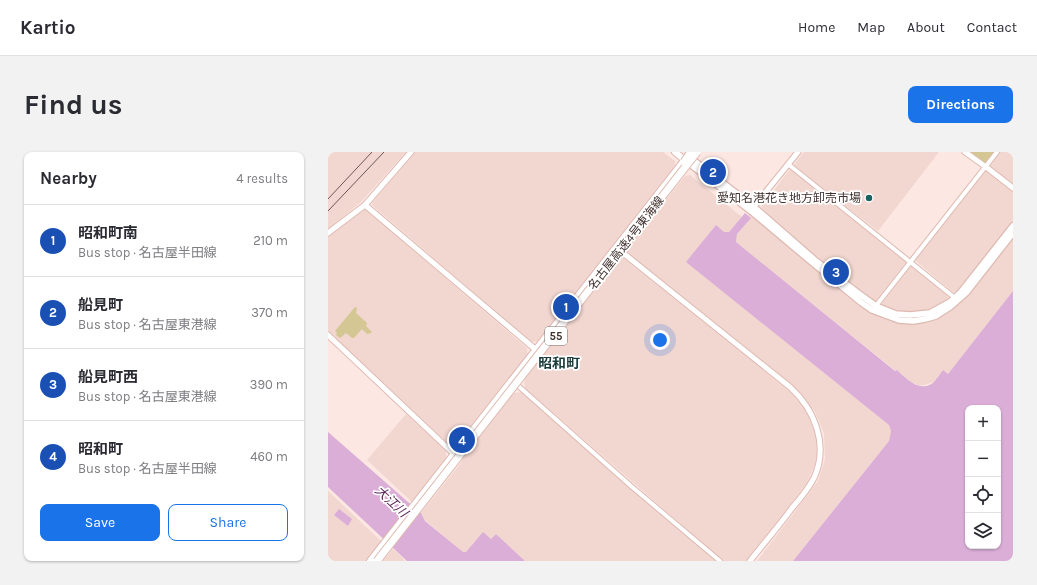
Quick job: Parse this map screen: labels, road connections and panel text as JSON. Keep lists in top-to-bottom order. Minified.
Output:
{"streets":{"highway":["名古屋高速4号東海線"],"main road":["55"]},"crossings":[["名古屋高速4号東海線","55"]],"districts":["昭和町"],"water":["大江川"],"places":["愛知名港花き地方卸売市場"],"page":{"header":"Kartio","nav":["Home","Map","About","Contact"],"buttons":["Directions",["Save","Share"]],"title":"Find us","heading":["Nearby","4 results"],"pins":["2","3","1","4"],"list":[{"mark":"1","name":"昭和町南","note":"Bus stop · 名古屋半田線","value":"210 m"},{"mark":"2","name":"船見町","note":"Bus stop · 名古屋東港線","value":"370 m"},{"mark":"3","name":"船見町西","note":"Bus stop · 名古屋東港線","value":"390 m"},{"mark":"4","name":"昭和町","note":"Bus stop · 名古屋半田線","value":"460 m"}],"map_buttons":["+","−"]}}
